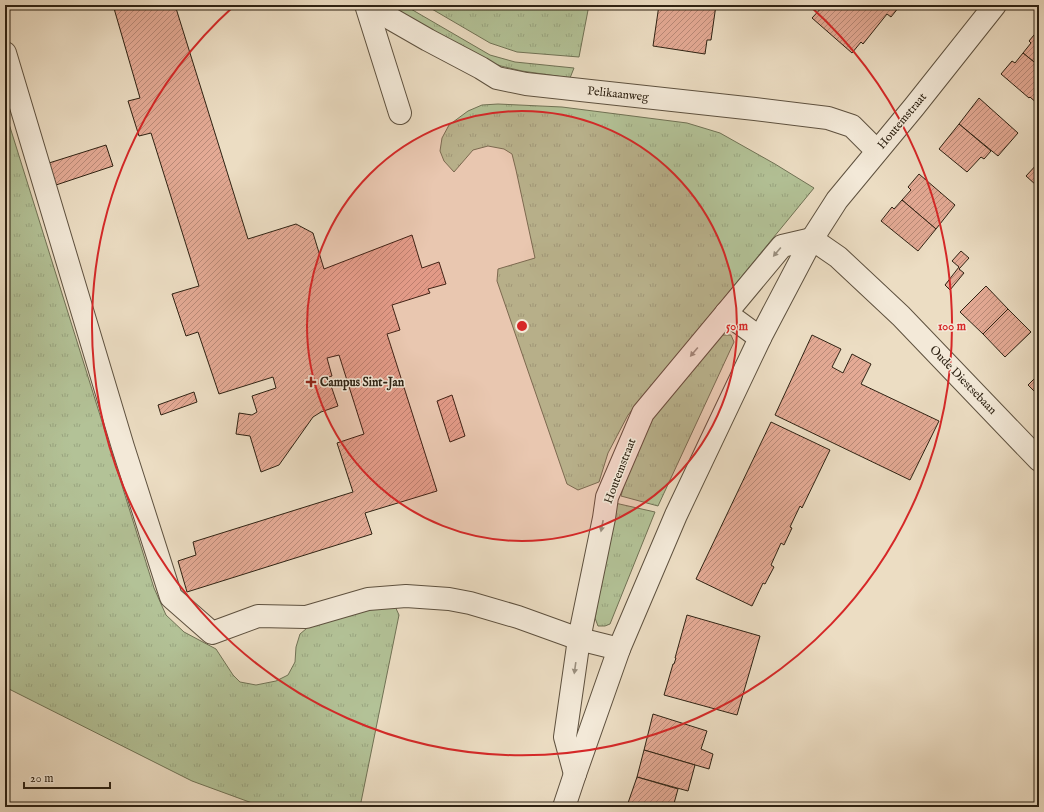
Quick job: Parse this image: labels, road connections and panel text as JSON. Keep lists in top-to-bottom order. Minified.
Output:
{"streets":{"street":["Pelikaanweg","Houtemstraat","Oude Diestsebaan"]},"crossings":[["Pelikaanweg","Houtemstraat"],["Houtemstraat","Oude Diestsebaan"]],"places":{"health":["Campus Sint-Jan"]},"scale_bar":"20 m","rings":["50 m","100 m"]}
